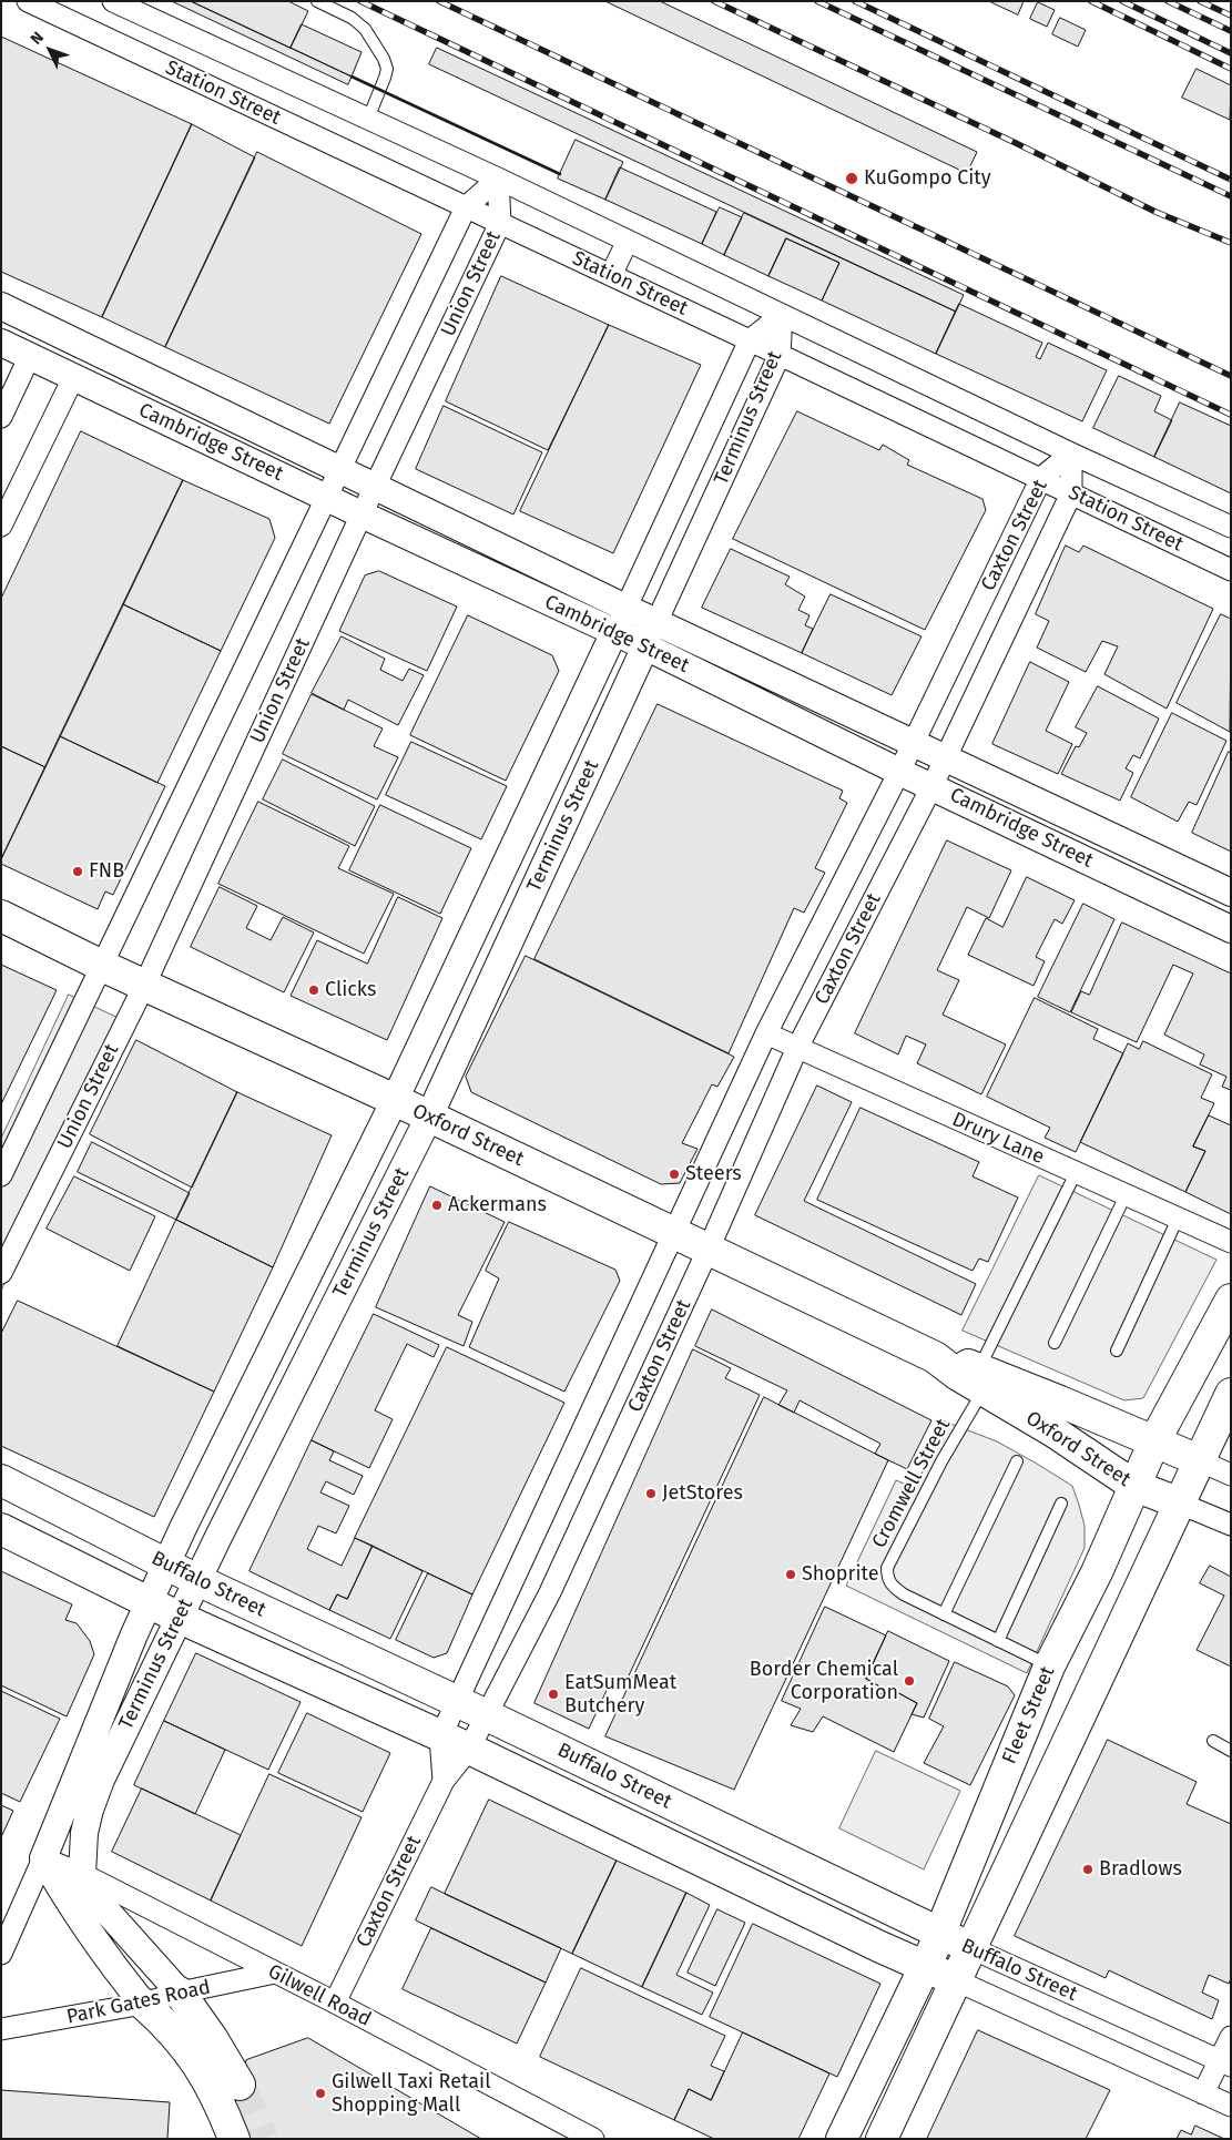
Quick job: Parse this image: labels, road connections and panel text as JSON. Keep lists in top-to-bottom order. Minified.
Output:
{"streets":{"main road":["Oxford Street","Buffalo Street","Fleet Street"],"street":["Station Street","Union Street","Terminus Street","Cambridge Street","Caxton Street","Drury Lane","Gilwell Road","Park Gates Road"],"lane":["Cromwell Street"]},"crossings":[["Station Street","Union Street"],["Station Street","Terminus Street"],["Station Street","Caxton Street"],["Union Street","Cambridge Street"],["Union Street","Oxford Street"],["Terminus Street","Cambridge Street"],["Terminus Street","Oxford Street"],["Terminus Street","Buffalo Street"],["Terminus Street","Gilwell Road"],["Cambridge Street","Caxton Street"],["Caxton Street","Oxford Street"],["Caxton Street","Drury Lane"],["Caxton Street","Buffalo Street"],["Caxton Street","Gilwell Road"],["Oxford Street","Cromwell Street"],["Oxford Street","Fleet Street"],["Drury Lane","Cromwell Street"],["Cromwell Street","Fleet Street"],["Buffalo Street","Fleet Street"],["Gilwell Road","Park Gates Road"]],"places":["KuGompo City","FNB","Clicks","Steers","Ackermans","JetStores","Shoprite","Border Chemical Corporation","EatSumMeat Butchery","Bradlows","Gilwell Taxi Retail Shopping Mall"],"north":"top left"}
